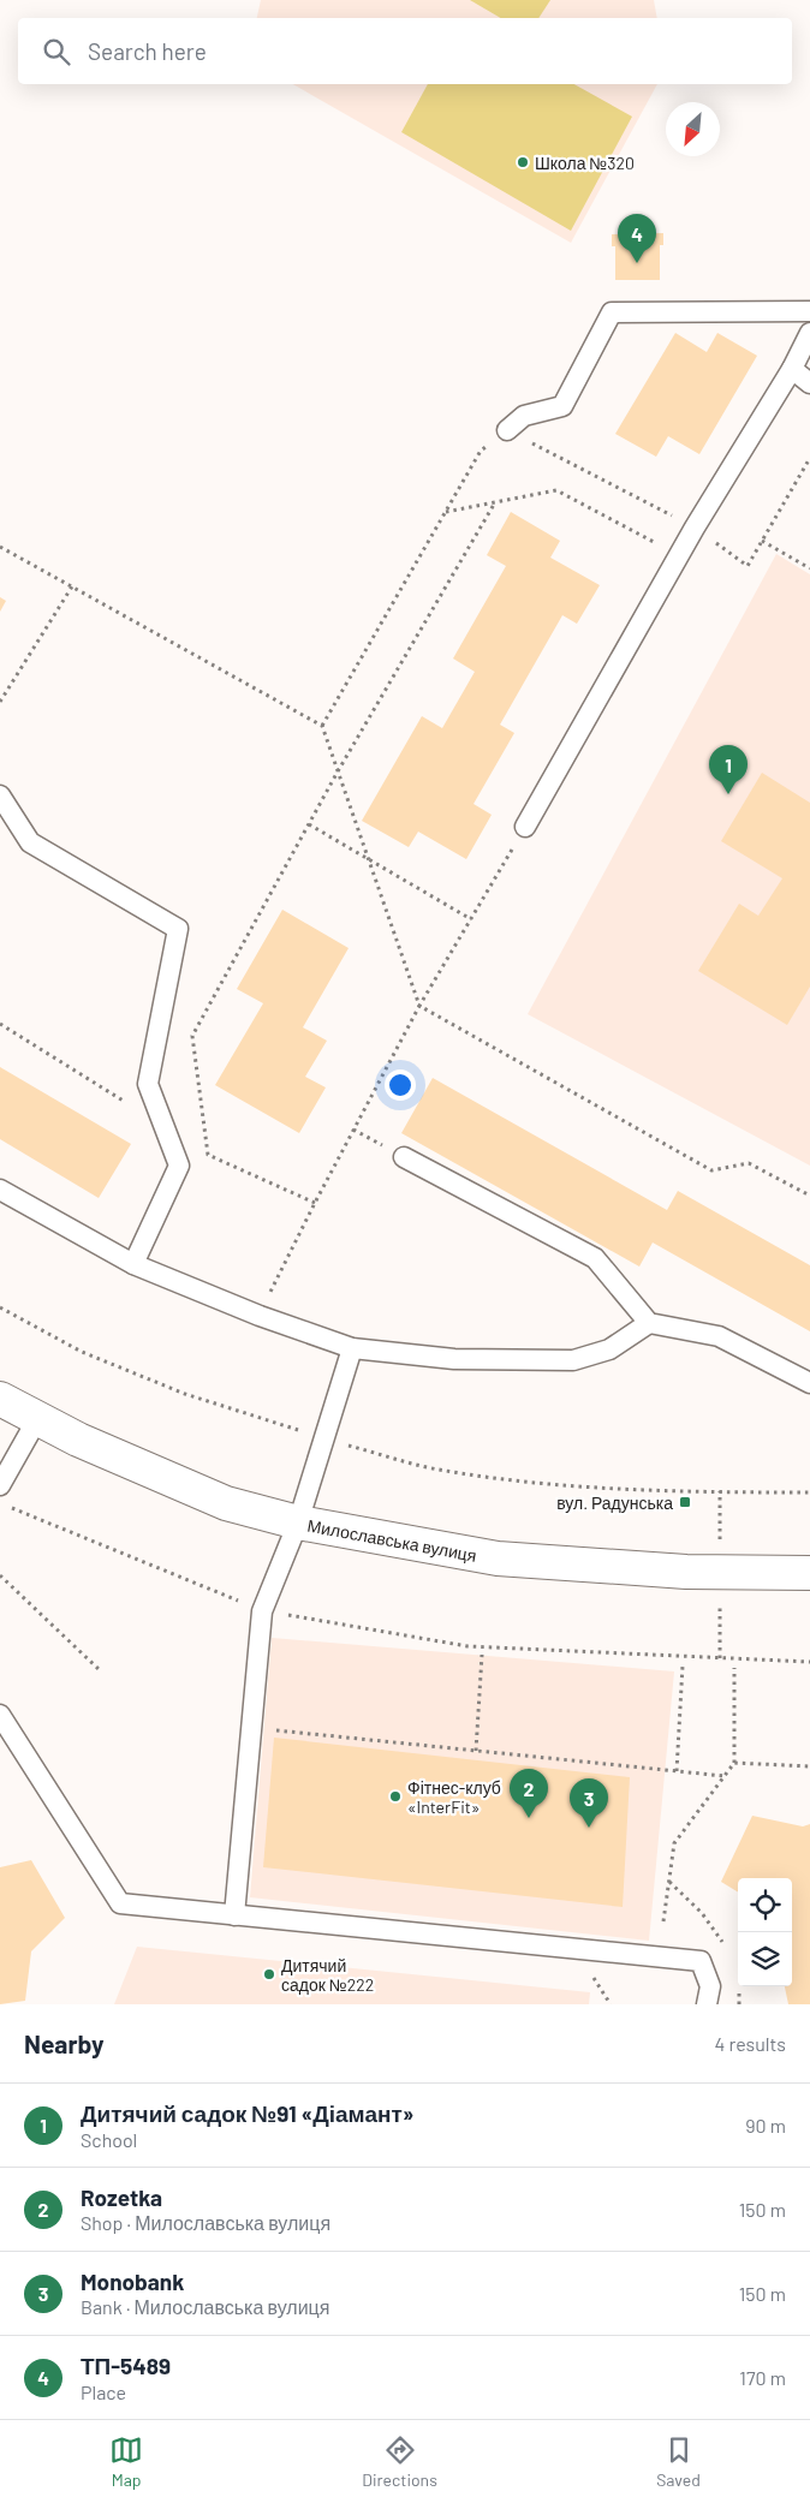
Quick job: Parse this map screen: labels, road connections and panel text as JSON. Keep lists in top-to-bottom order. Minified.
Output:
{"streets":{"main road":["Милославська вулиця"]},"places":{"other":["Школа №320","Фітнес-клуб «InterFit»","Дитячий садок №222"],"transit":["вул. Радунська"]},"north":"bottom left","page":{"search":"Search here","pins":["4","1","2","3"],"heading":["Nearby","4 results"],"list":[{"mark":"1","name":"Дитячий садок №91 «Діамант»","note":"School","value":"90 m"},{"mark":"2","name":"Rozetka","note":"Shop · Милославська вулиця","value":"150 m"},{"mark":"3","name":"Monobank","note":"Bank · Милославська вулиця","value":"150 m"},{"mark":"4","name":"ТП-5489","note":"Place","value":"170 m"}],"nav":["Map","Directions","Saved"]}}
